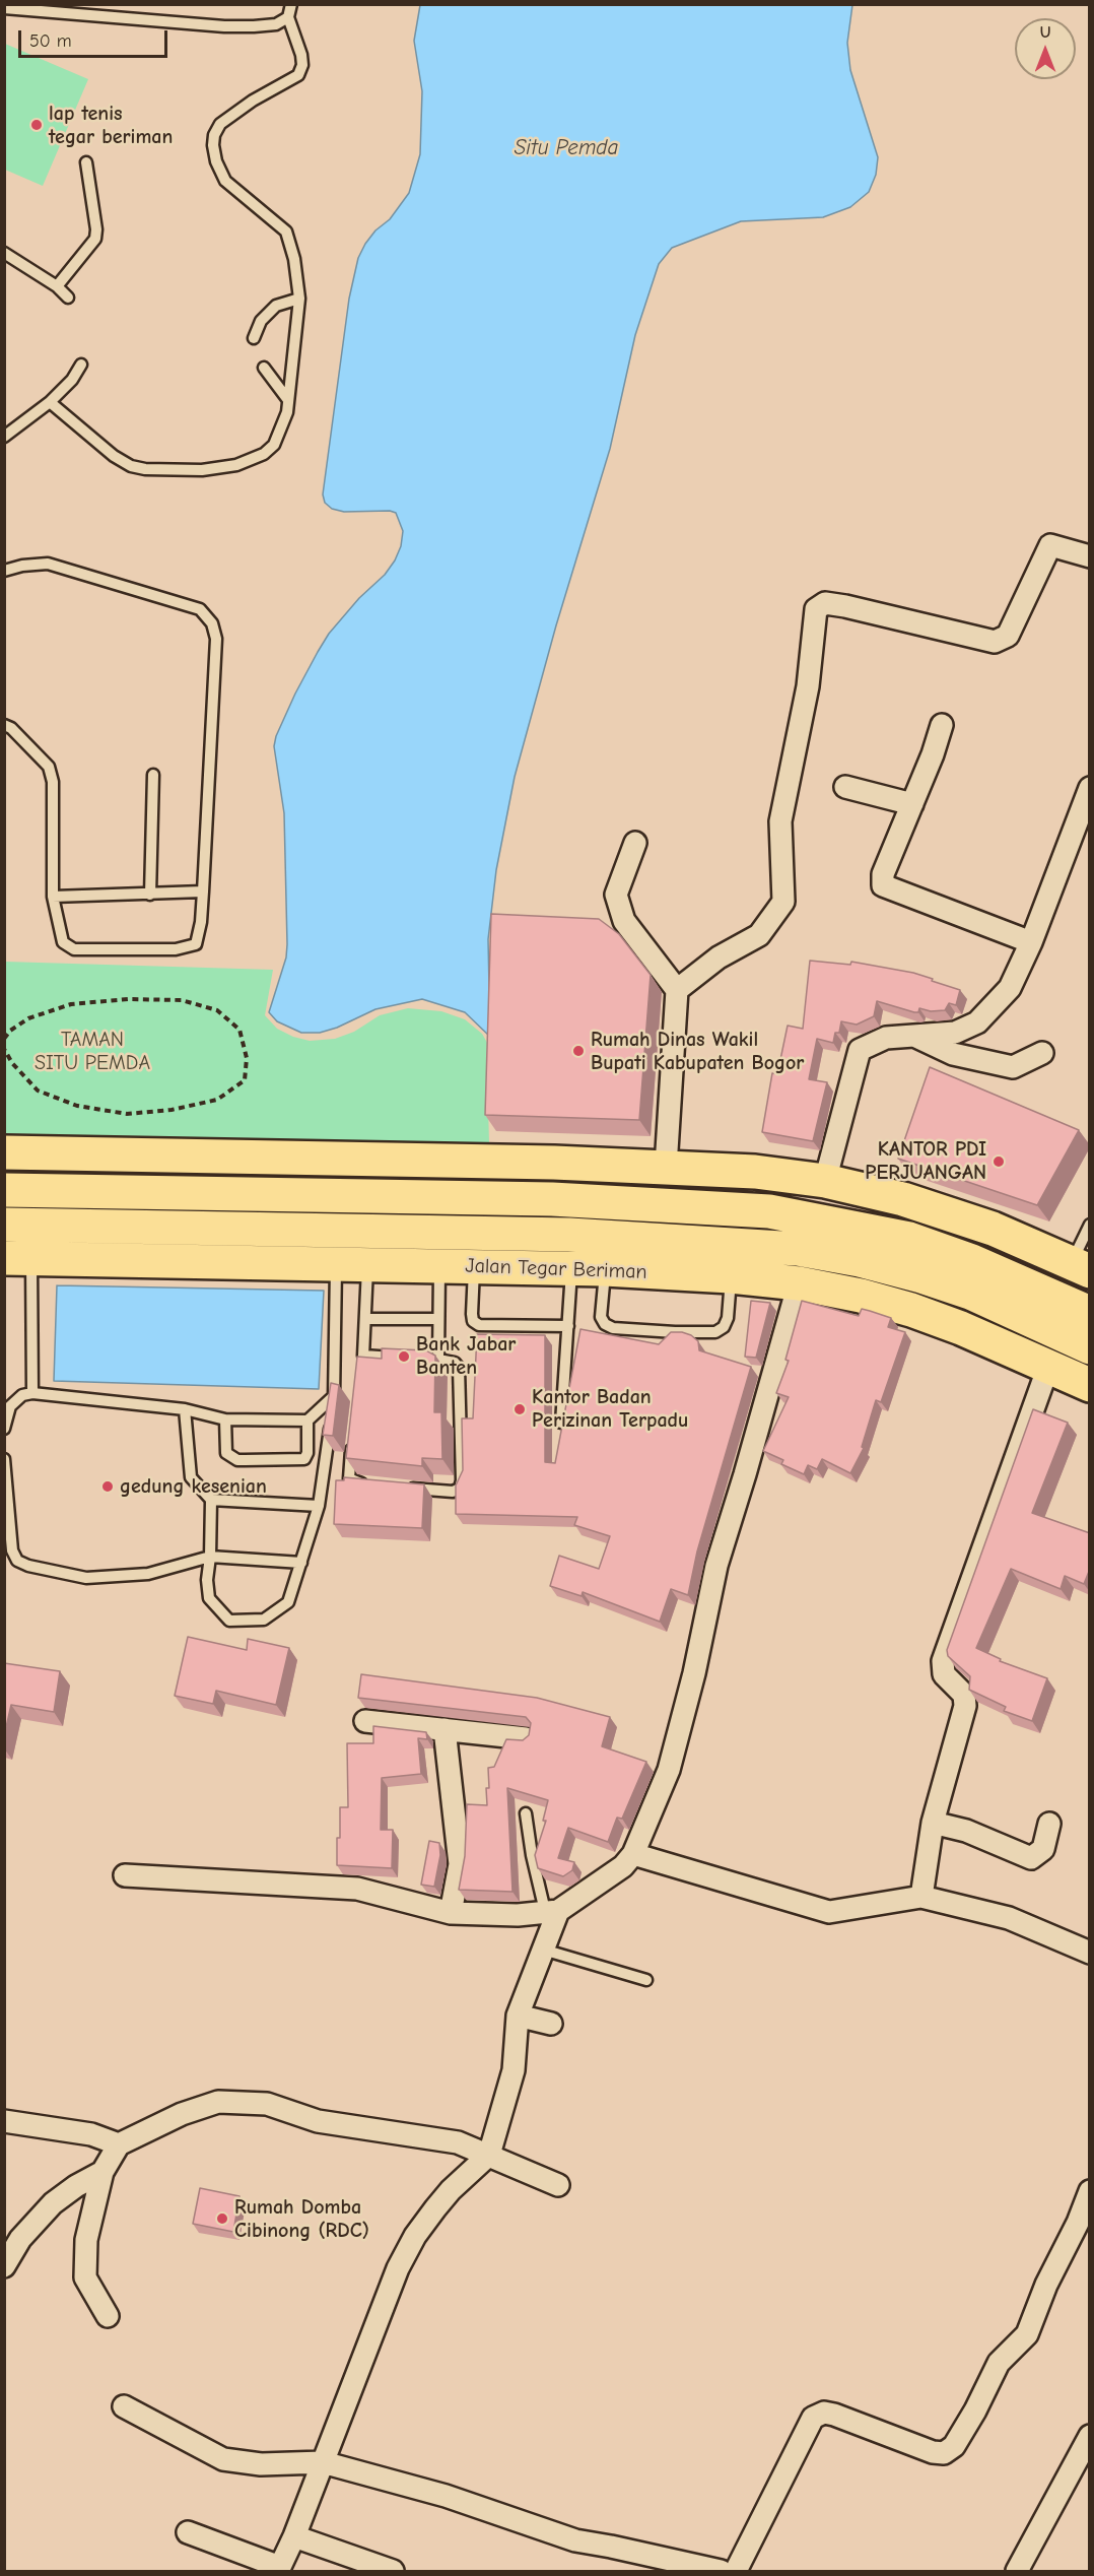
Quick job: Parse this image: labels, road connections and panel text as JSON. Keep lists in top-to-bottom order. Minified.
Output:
{"streets":{"main road":["Jalan Tegar Beriman"]},"water":["Situ Pemda"],"parks":["TAMAN SITU PEMDA"],"places":["lap tenis tegar beriman","Rumah Dinas Wakil Bupati Kabupaten Bogor","KANTOR PDI PERJUANGAN","Bank Jabar Banten","Kantor Badan Perizinan Terpadu","gedung kesenian","Rumah Domba Cibinong (RDC)"],"scale_bar":"50 m","north":"top"}
